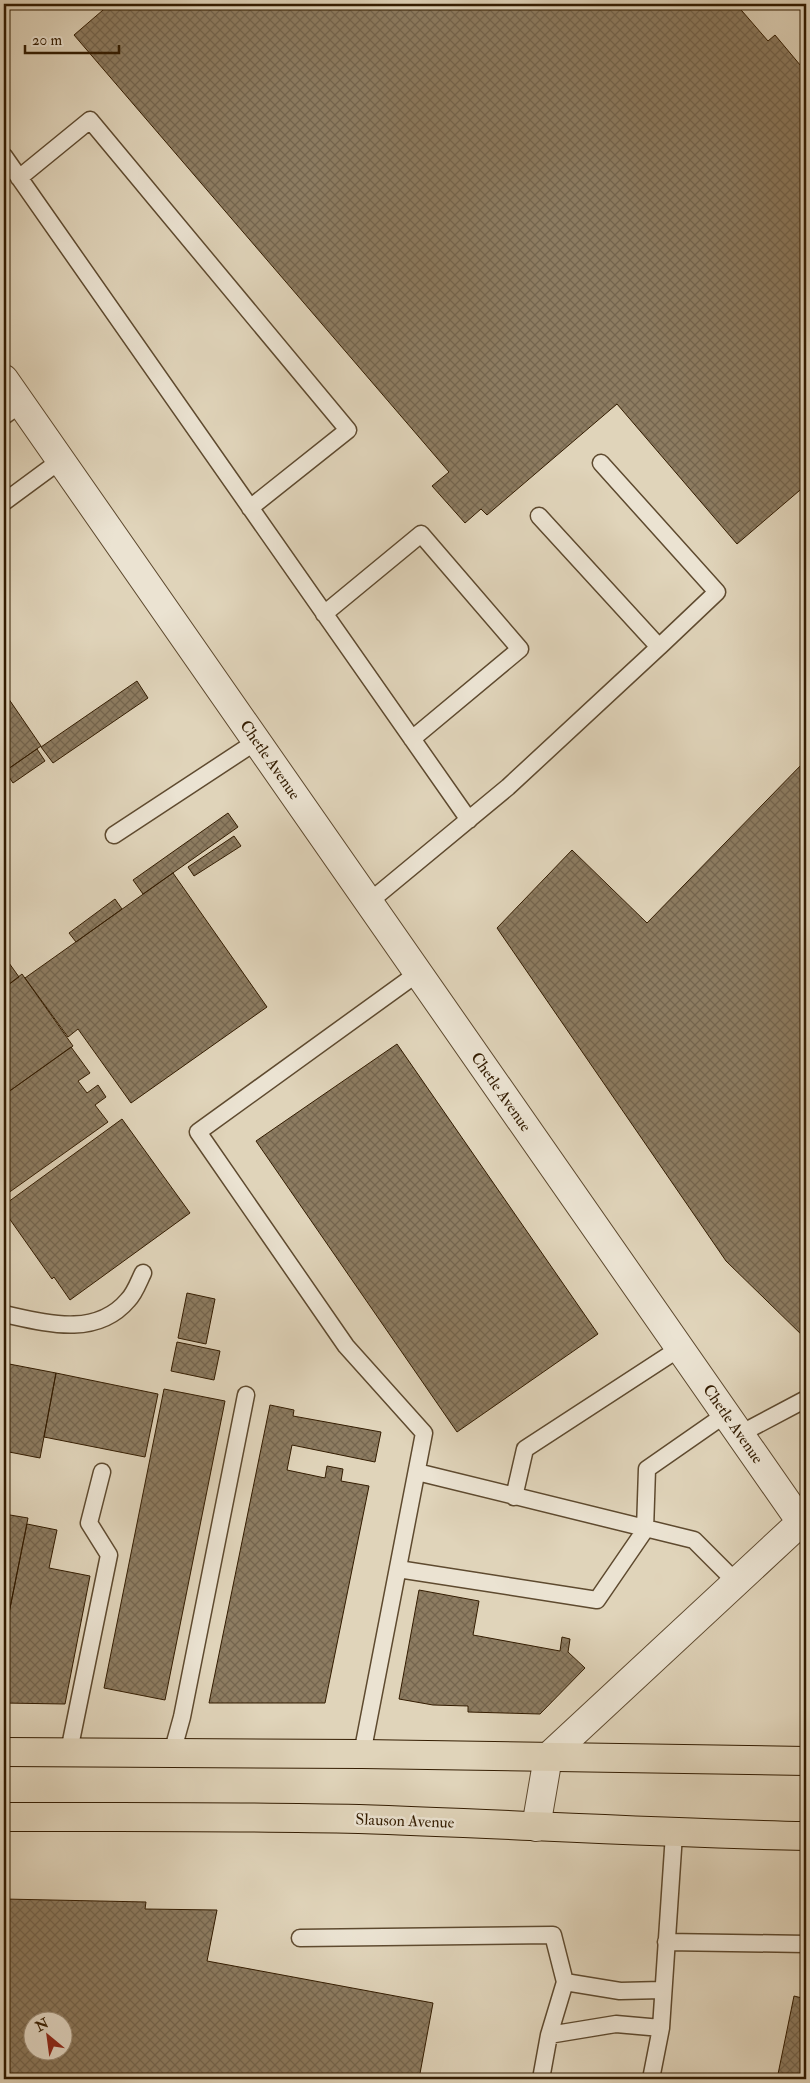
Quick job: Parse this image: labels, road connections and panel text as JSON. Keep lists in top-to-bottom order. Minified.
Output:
{"streets":{"main road":["Slauson Avenue"],"street":["Chetle Avenue"]},"scale_bar":"20 m","north":"top left"}
